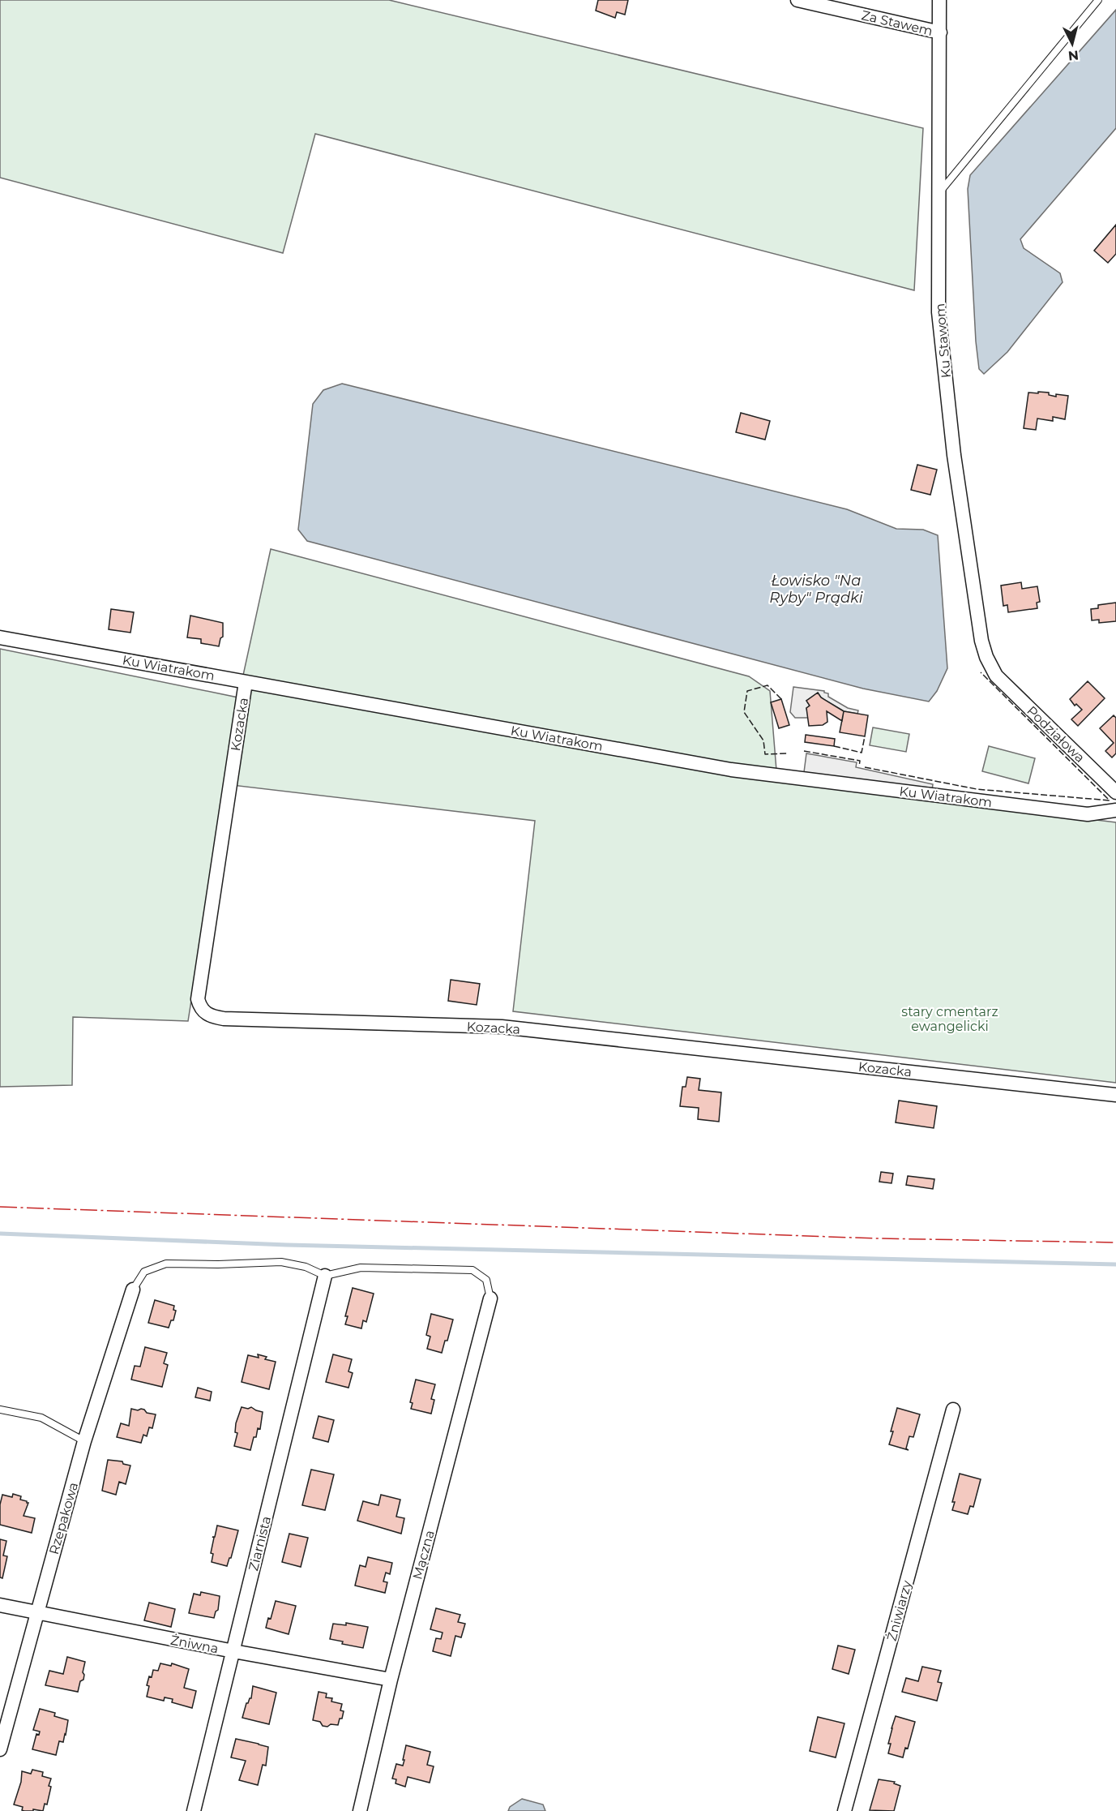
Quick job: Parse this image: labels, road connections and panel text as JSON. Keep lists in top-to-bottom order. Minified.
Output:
{"streets":{"street":["Za Stawem","Ku Stawom","Ku Wiatrakom","Kozacka","Podziałowa","Rzepakowa","Ziarnista","Mączna","Żniwiarzy","Żniwna"]},"crossings":[["Za Stawem","Ku Stawom"],["Ku Stawom","Podziałowa"],["Ku Wiatrakom","Kozacka"],["Rzepakowa","Żniwna"],["Ziarnista","Żniwna"],["Mączna","Żniwna"]],"water":["Łowisko \"Na Ryby\" Prądki"],"parks":["stary cmentarz ewangelicki"],"north":"bottom"}
